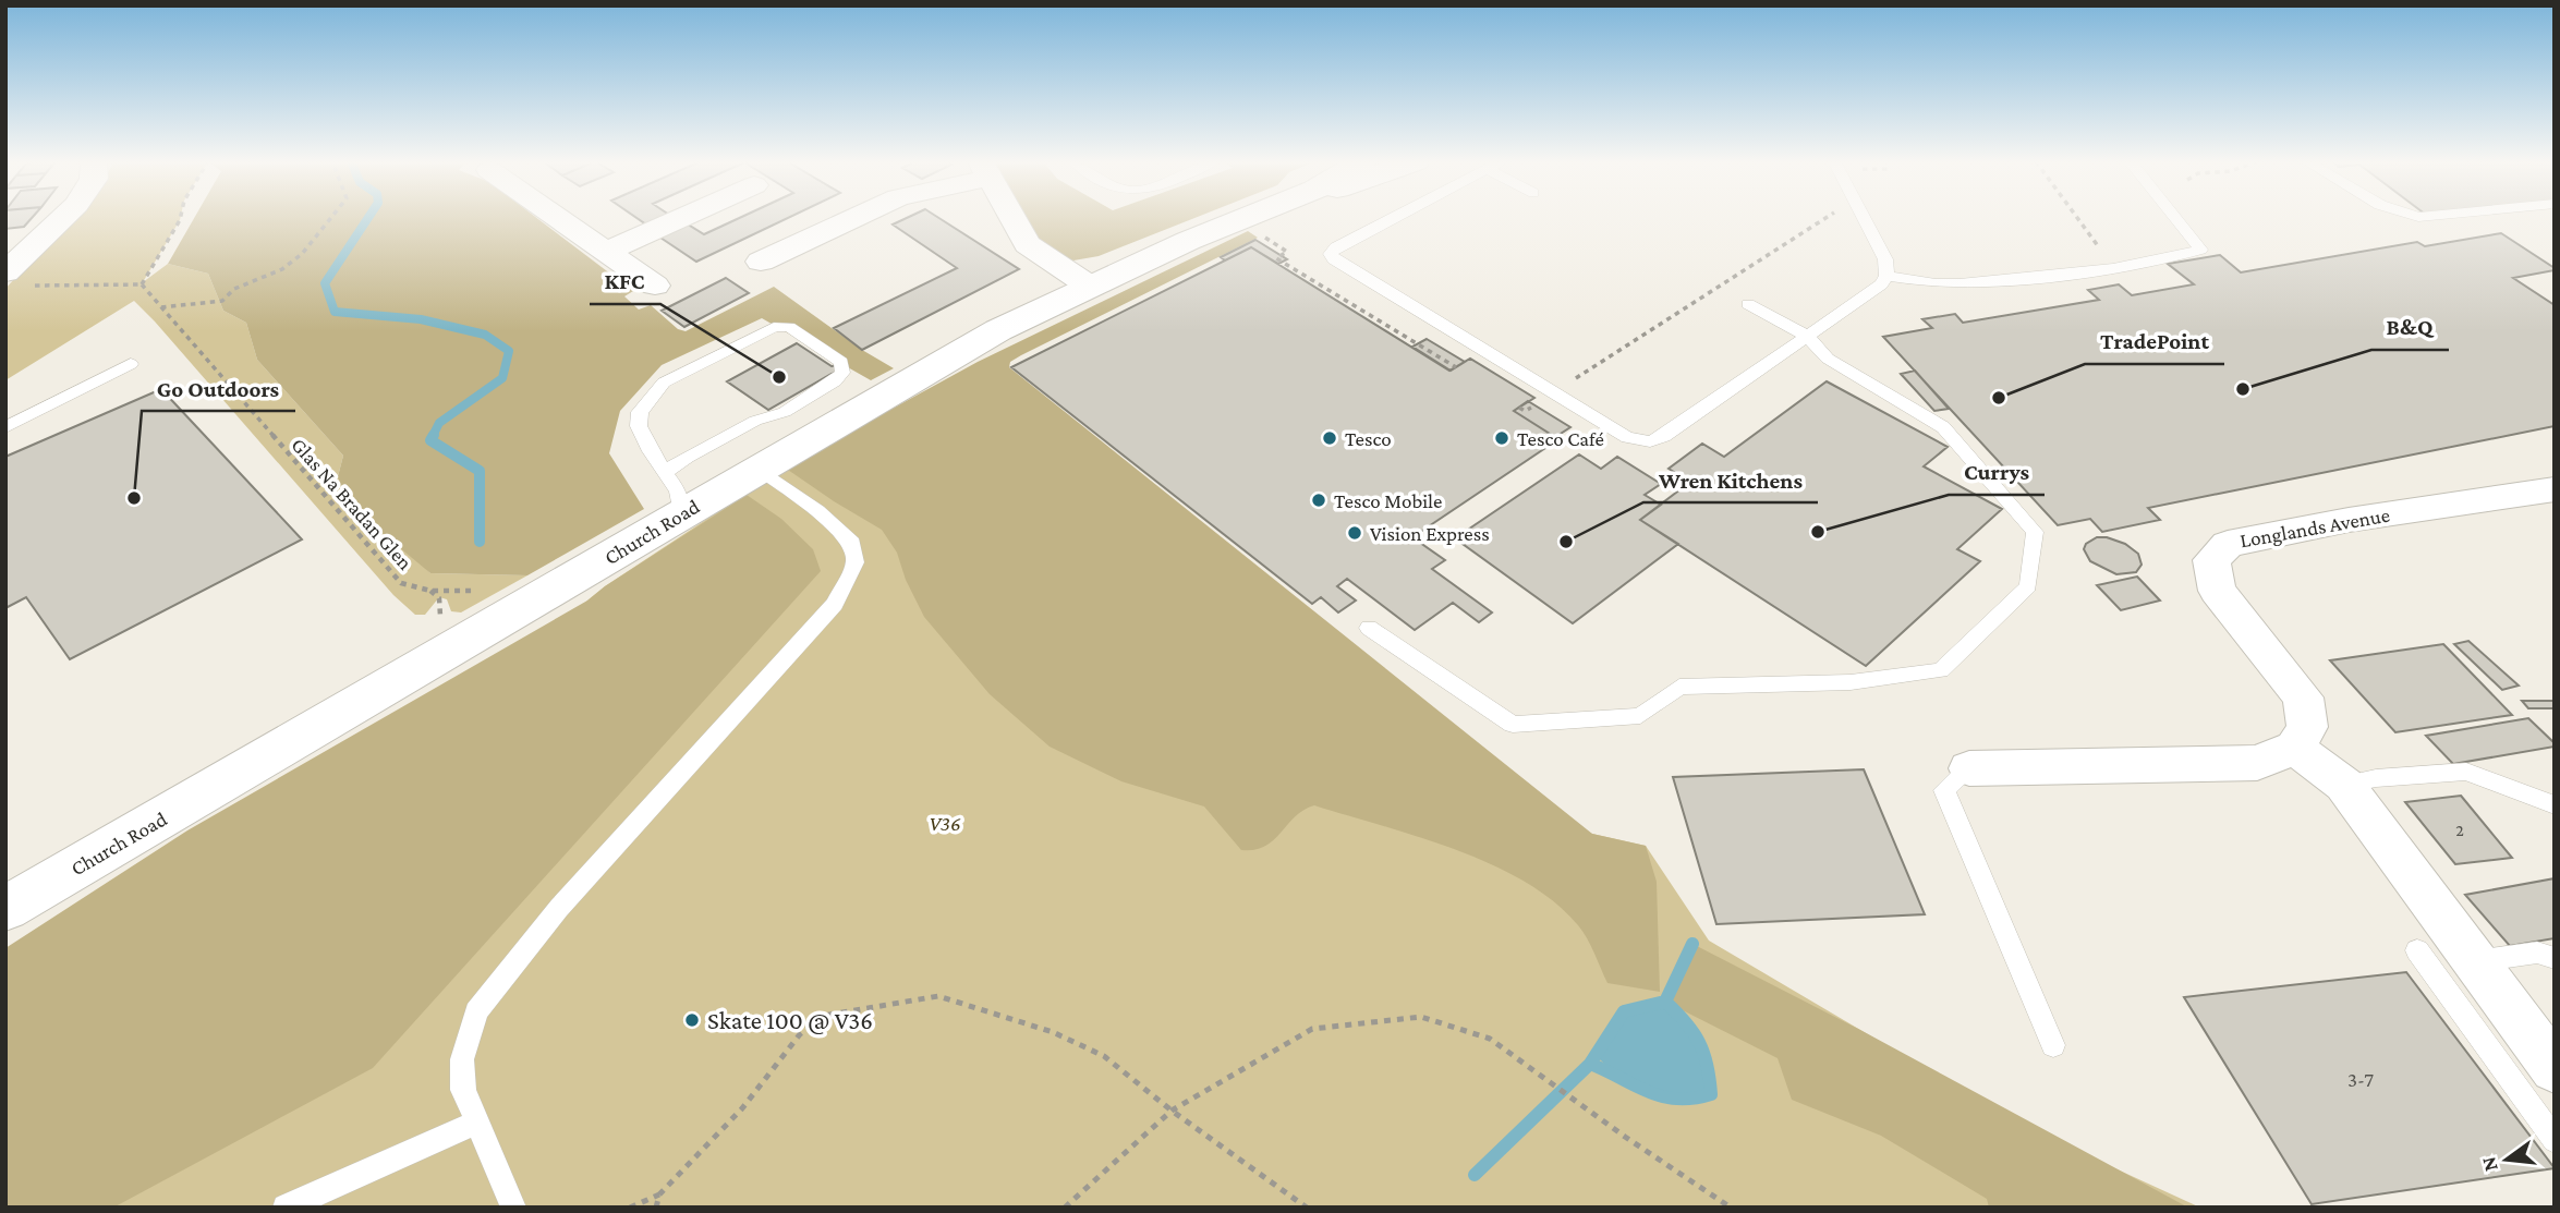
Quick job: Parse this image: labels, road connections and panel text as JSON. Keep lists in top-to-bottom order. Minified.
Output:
{"streets":{"street":["Longlands Avenue","Church Road"],"path":["Glas Na Bradan Glen"]},"parks":["V36"],"places":["KFC","B&Q","TradePoint","Tesco","Tesco Café","Go Outdoors","Tesco Mobile","Currys","Vision Express","Wren Kitchens","Skate 100 @ V36"],"house_numbers":["2","3-7"],"north":"left"}
